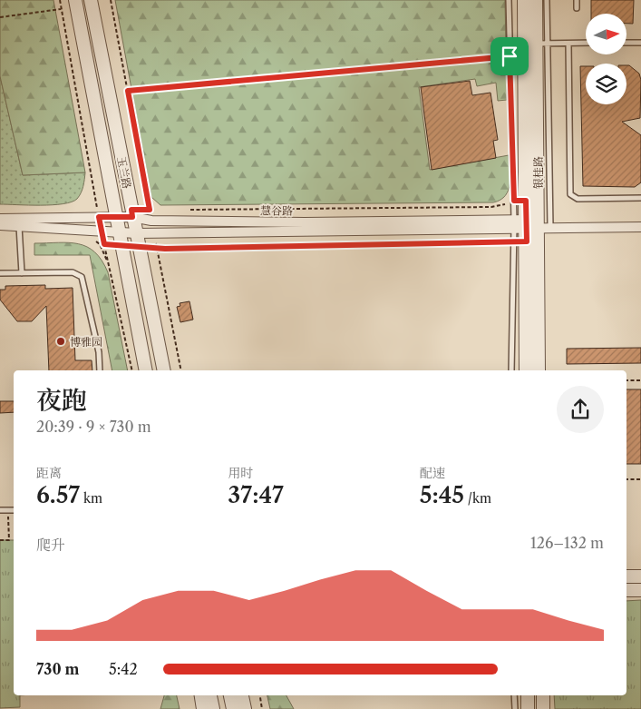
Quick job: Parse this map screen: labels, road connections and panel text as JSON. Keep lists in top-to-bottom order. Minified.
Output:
{"streets":{"street":["玉兰路","银桂路","慧谷路"]},"crossings":[["玉兰路","慧谷路"],["银桂路","慧谷路"]],"places":["博雅园"],"north":"right","page":{"heading":["夜跑","20:39 · 9 × 730 m"],"stats":[["距离","6.57 km"],["用时","37:47"],["配速","5:45 /km"]],"chart":["爬升","126–132 m"],"list":[{"name":"730 m","note":"5:42"}]}}
